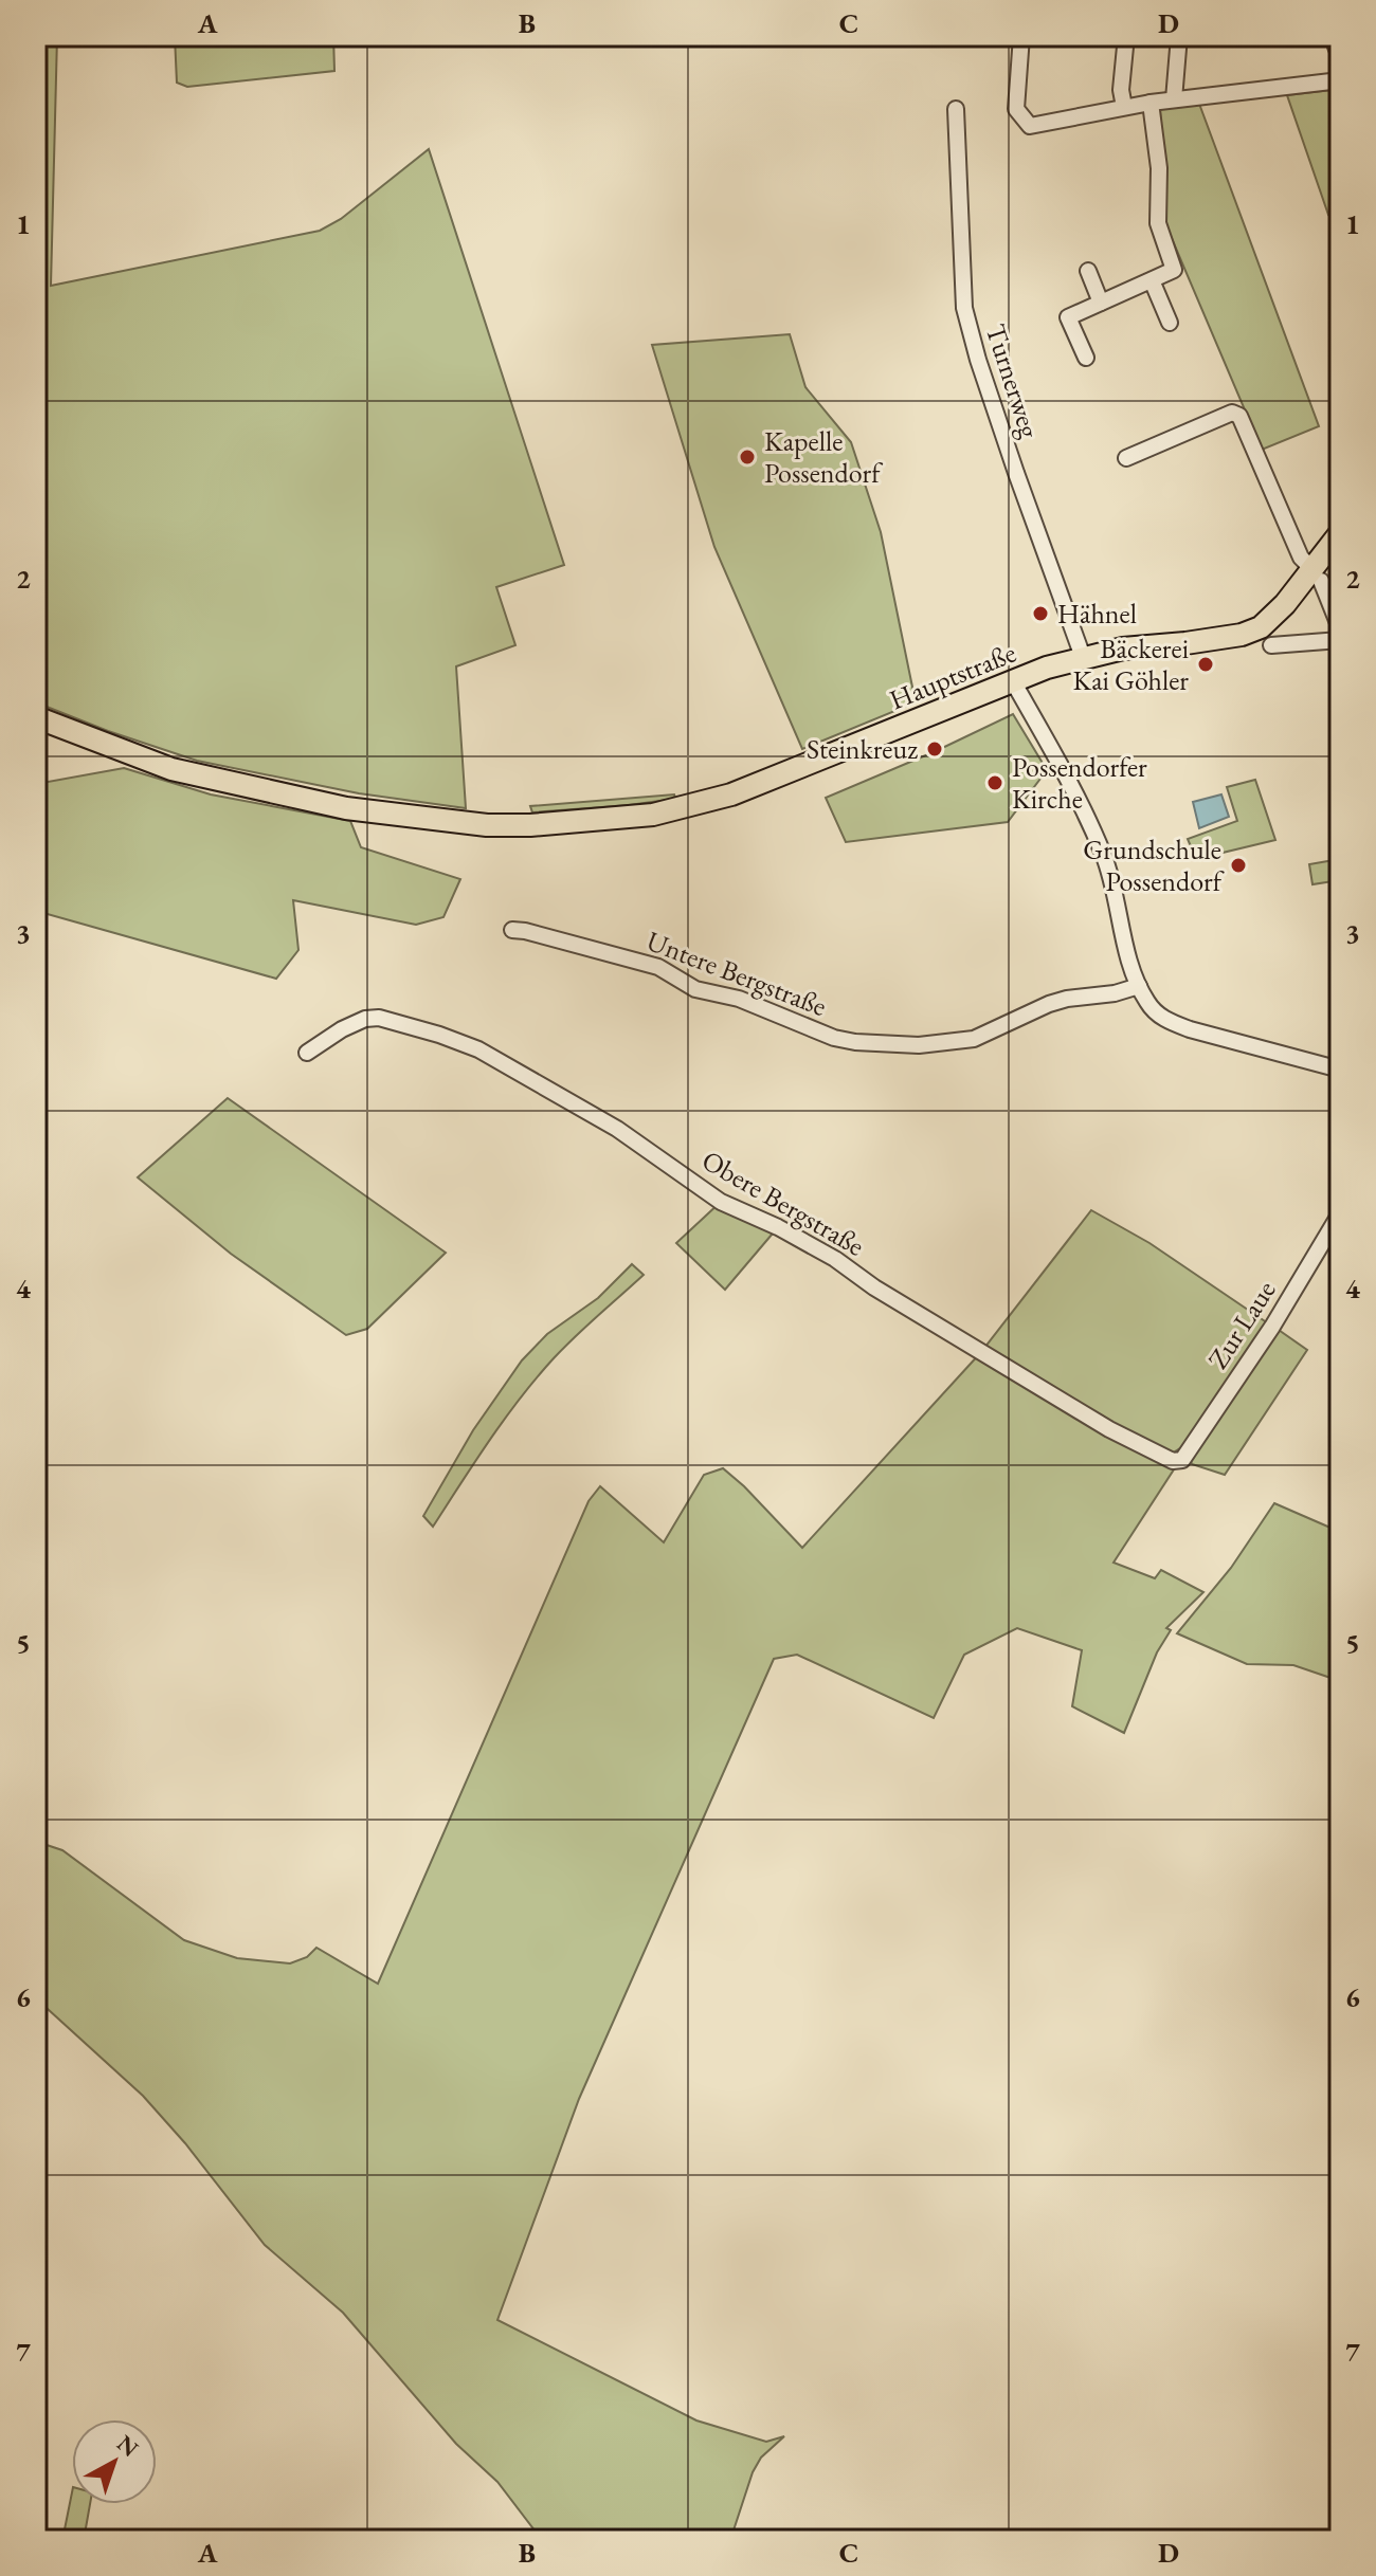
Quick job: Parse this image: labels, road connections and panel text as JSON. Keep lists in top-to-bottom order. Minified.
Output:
{"streets":{"main road":["Hauptstraße"],"street":["Turnerweg","Untere Bergstraße","Obere Bergstraße","Zur Laue"]},"crossings":[["Turnerweg","Hauptstraße"],["Obere Bergstraße","Zur Laue"]],"places":["Kapelle Possendorf","Hähnel","Bäckerei Kai Göhler","Steinkreuz","Possendorfer Kirche","Grundschule Possendorf"],"north":"top right","grid":{"columns":["A","B","C","D"],"rows":["1","2","3","4","5","6","7"]}}
